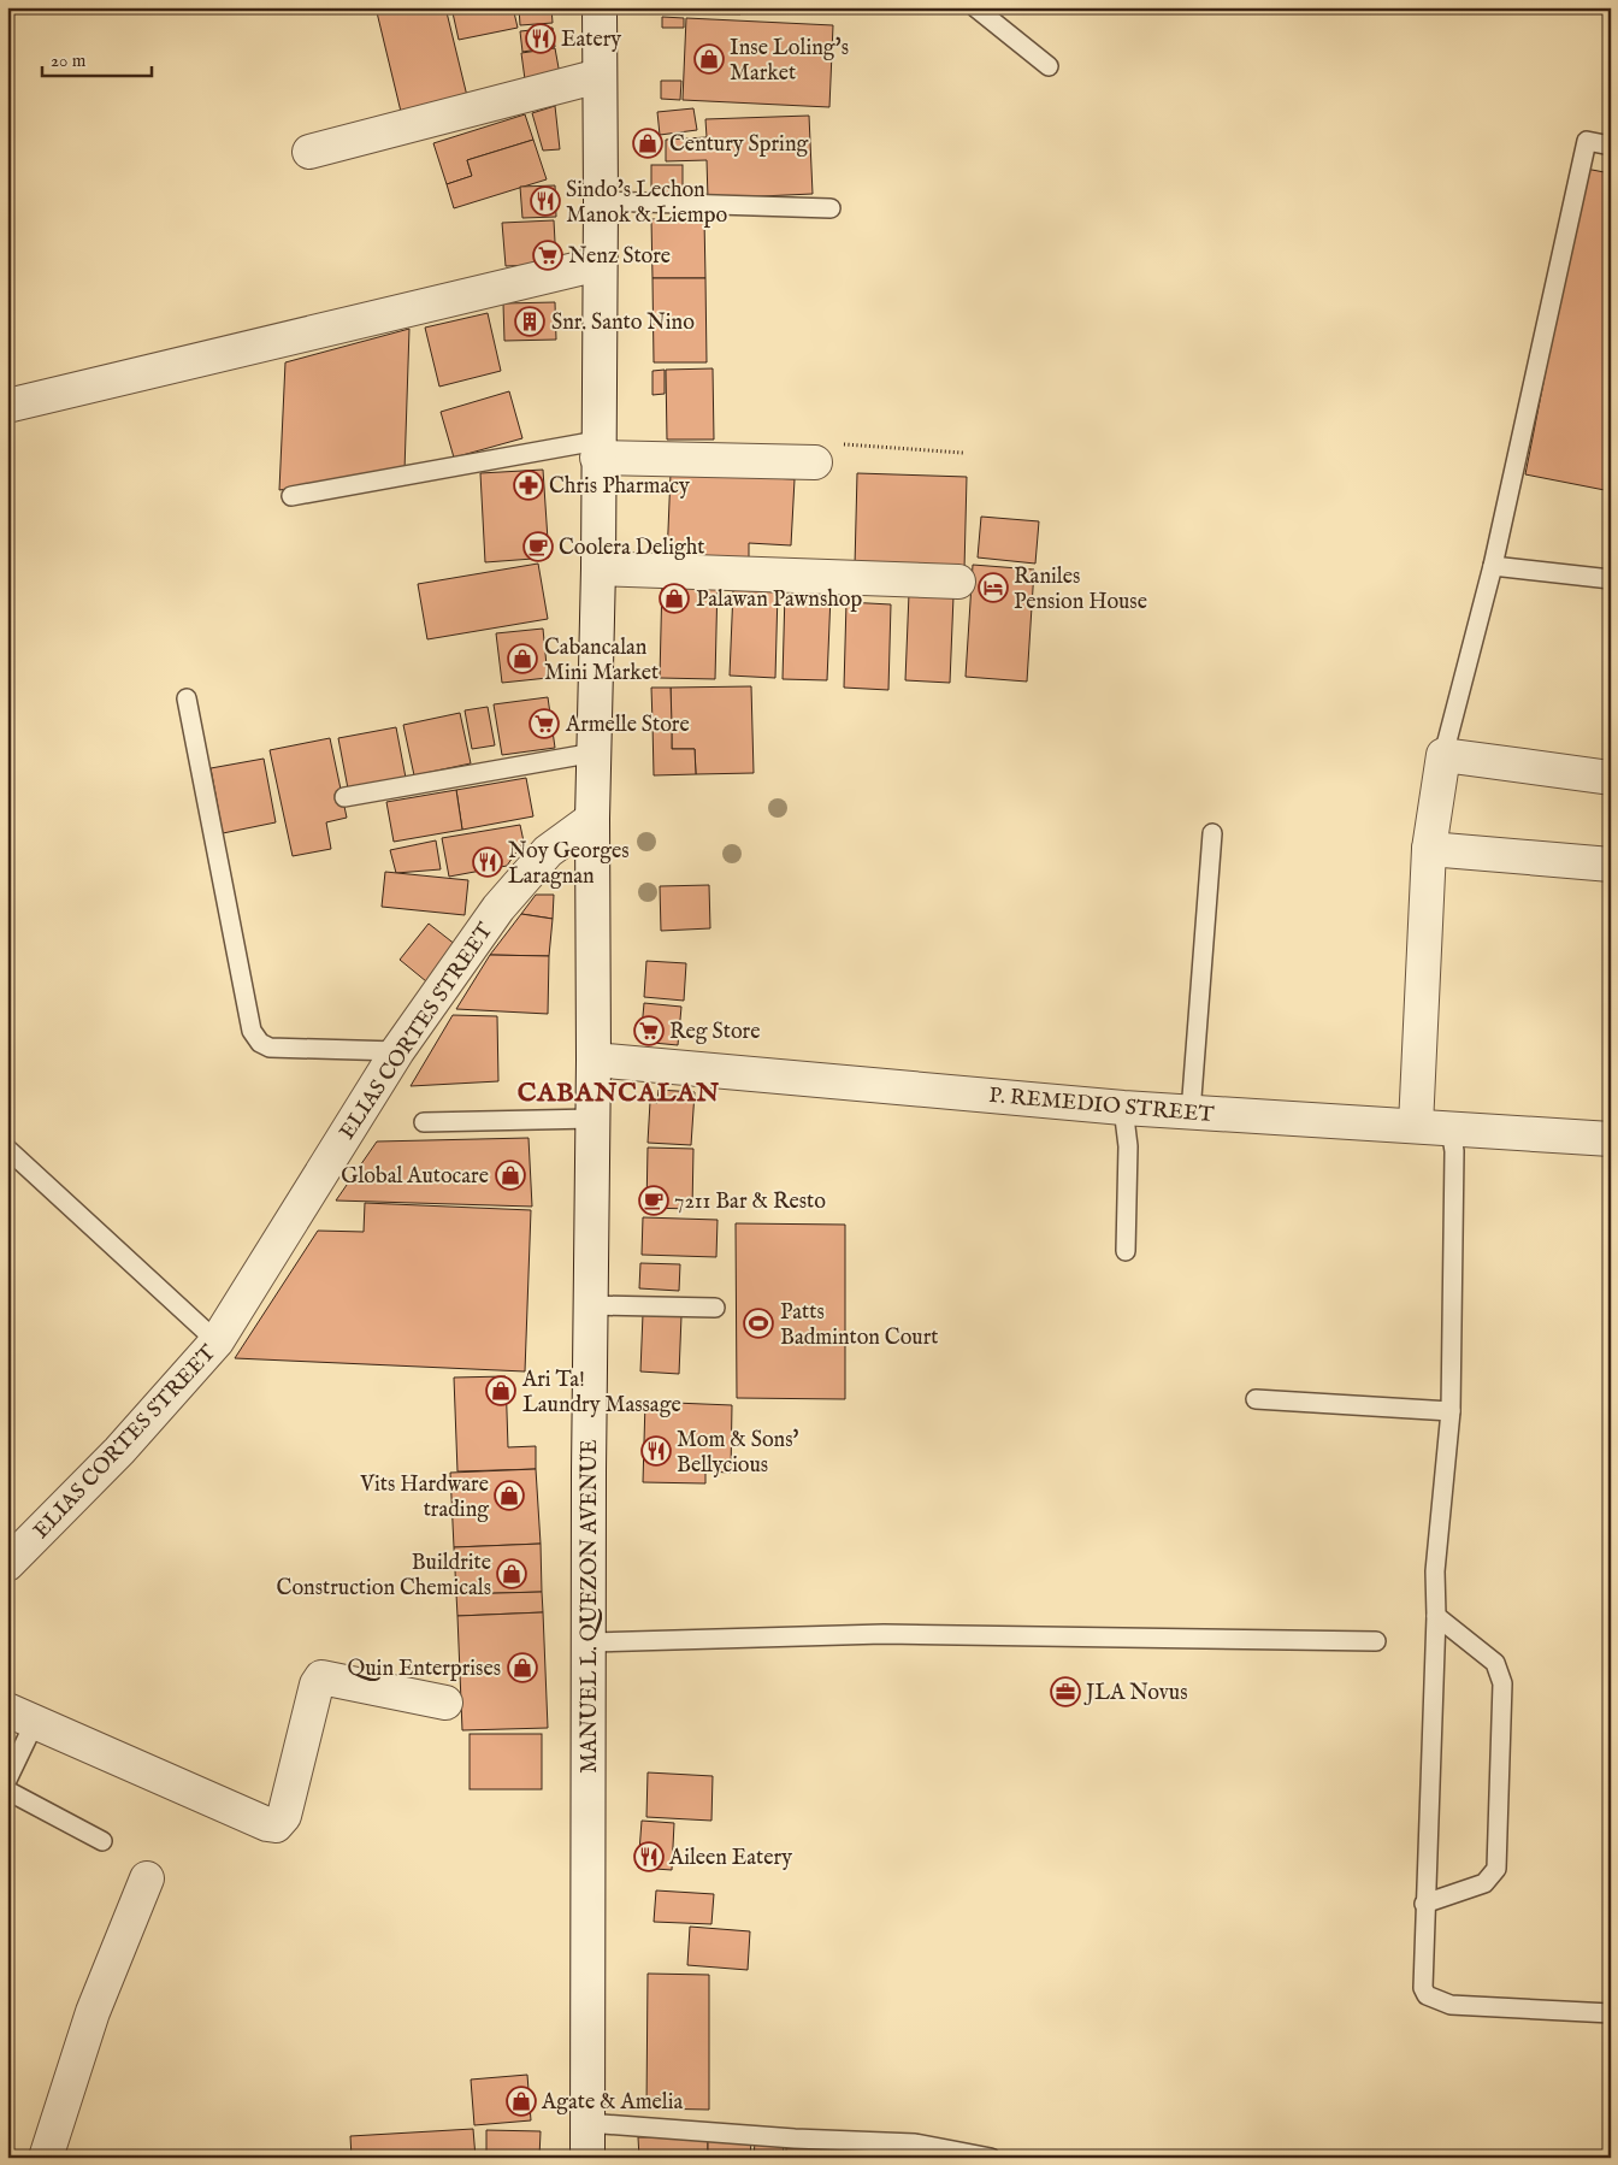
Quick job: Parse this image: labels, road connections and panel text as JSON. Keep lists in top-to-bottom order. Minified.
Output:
{"streets":{"street":["ELIAS CORTES STREET","P. REMEDIO STREET","MANUEL L. QUEZON AVENUE"]},"crossings":[["ELIAS CORTES STREET","MANUEL L. QUEZON AVENUE"],["P. REMEDIO STREET","MANUEL L. QUEZON AVENUE"]],"districts":["CABANCALAN"],"places":{"restaurant":["Eatery","Sindo's Lechon Manok & Liempo","Noy Georges Laragnan","Mom & Sons' Bellycious","Aileen Eatery"],"shop":["Inse Loling's Market","Century Spring","Palawan Pawnshop","Cabancalan Mini Market","Global Autocare","Ari Ta! Laundry Massage","Vits Hardware trading","Buildrite Construction Chemicals","Quin Enterprises","Agate & Amelia"],"supermarket":["Nenz Store","Armelle Store","Reg Store"],"building":["Snr. Santo Nino"],"pharmacy":["Chris Pharmacy"],"cafe":["Coolera Delight","7211 Bar & Resto"],"hotel":["Raniles Pension House"],"sports":["Patts Badminton Court"],"office":["JLA Novus"]},"scale_bar":"20 m"}
